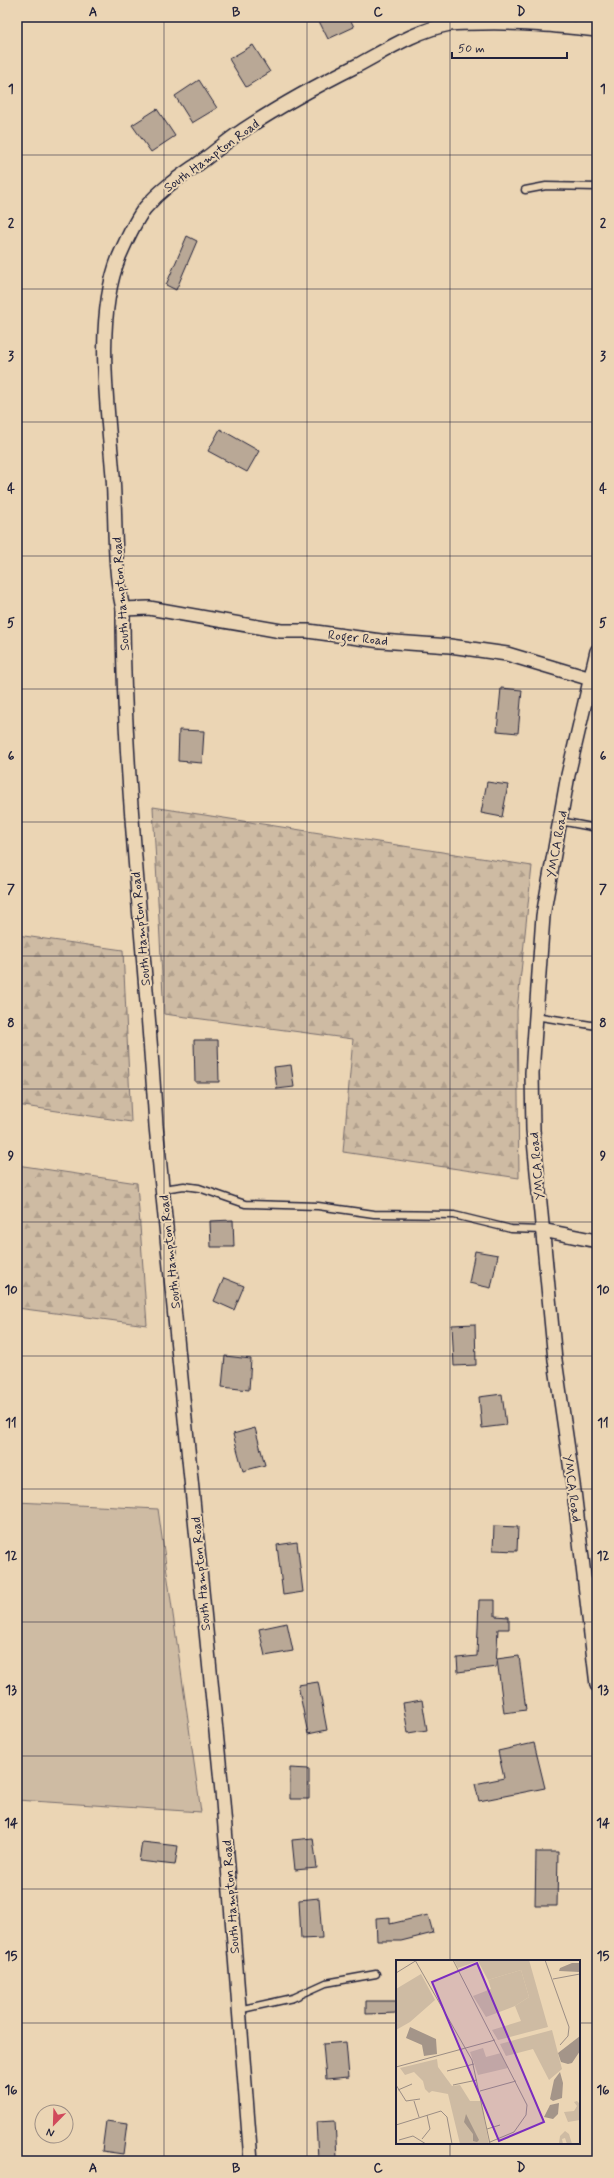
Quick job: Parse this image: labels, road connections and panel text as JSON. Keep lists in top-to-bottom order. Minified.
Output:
{"streets":{"street":["South Hampton Road","Roger Road","YMCA Road"]},"crossings":[["South Hampton Road","Roger Road"],["Roger Road","YMCA Road"]],"scale_bar":"50 m","north":"bottom left","grid":{"columns":["A","B","C","D"],"rows":["1","2","3","4","5","6","7","8","9","10","11","12","13","14","15","16"]}}
